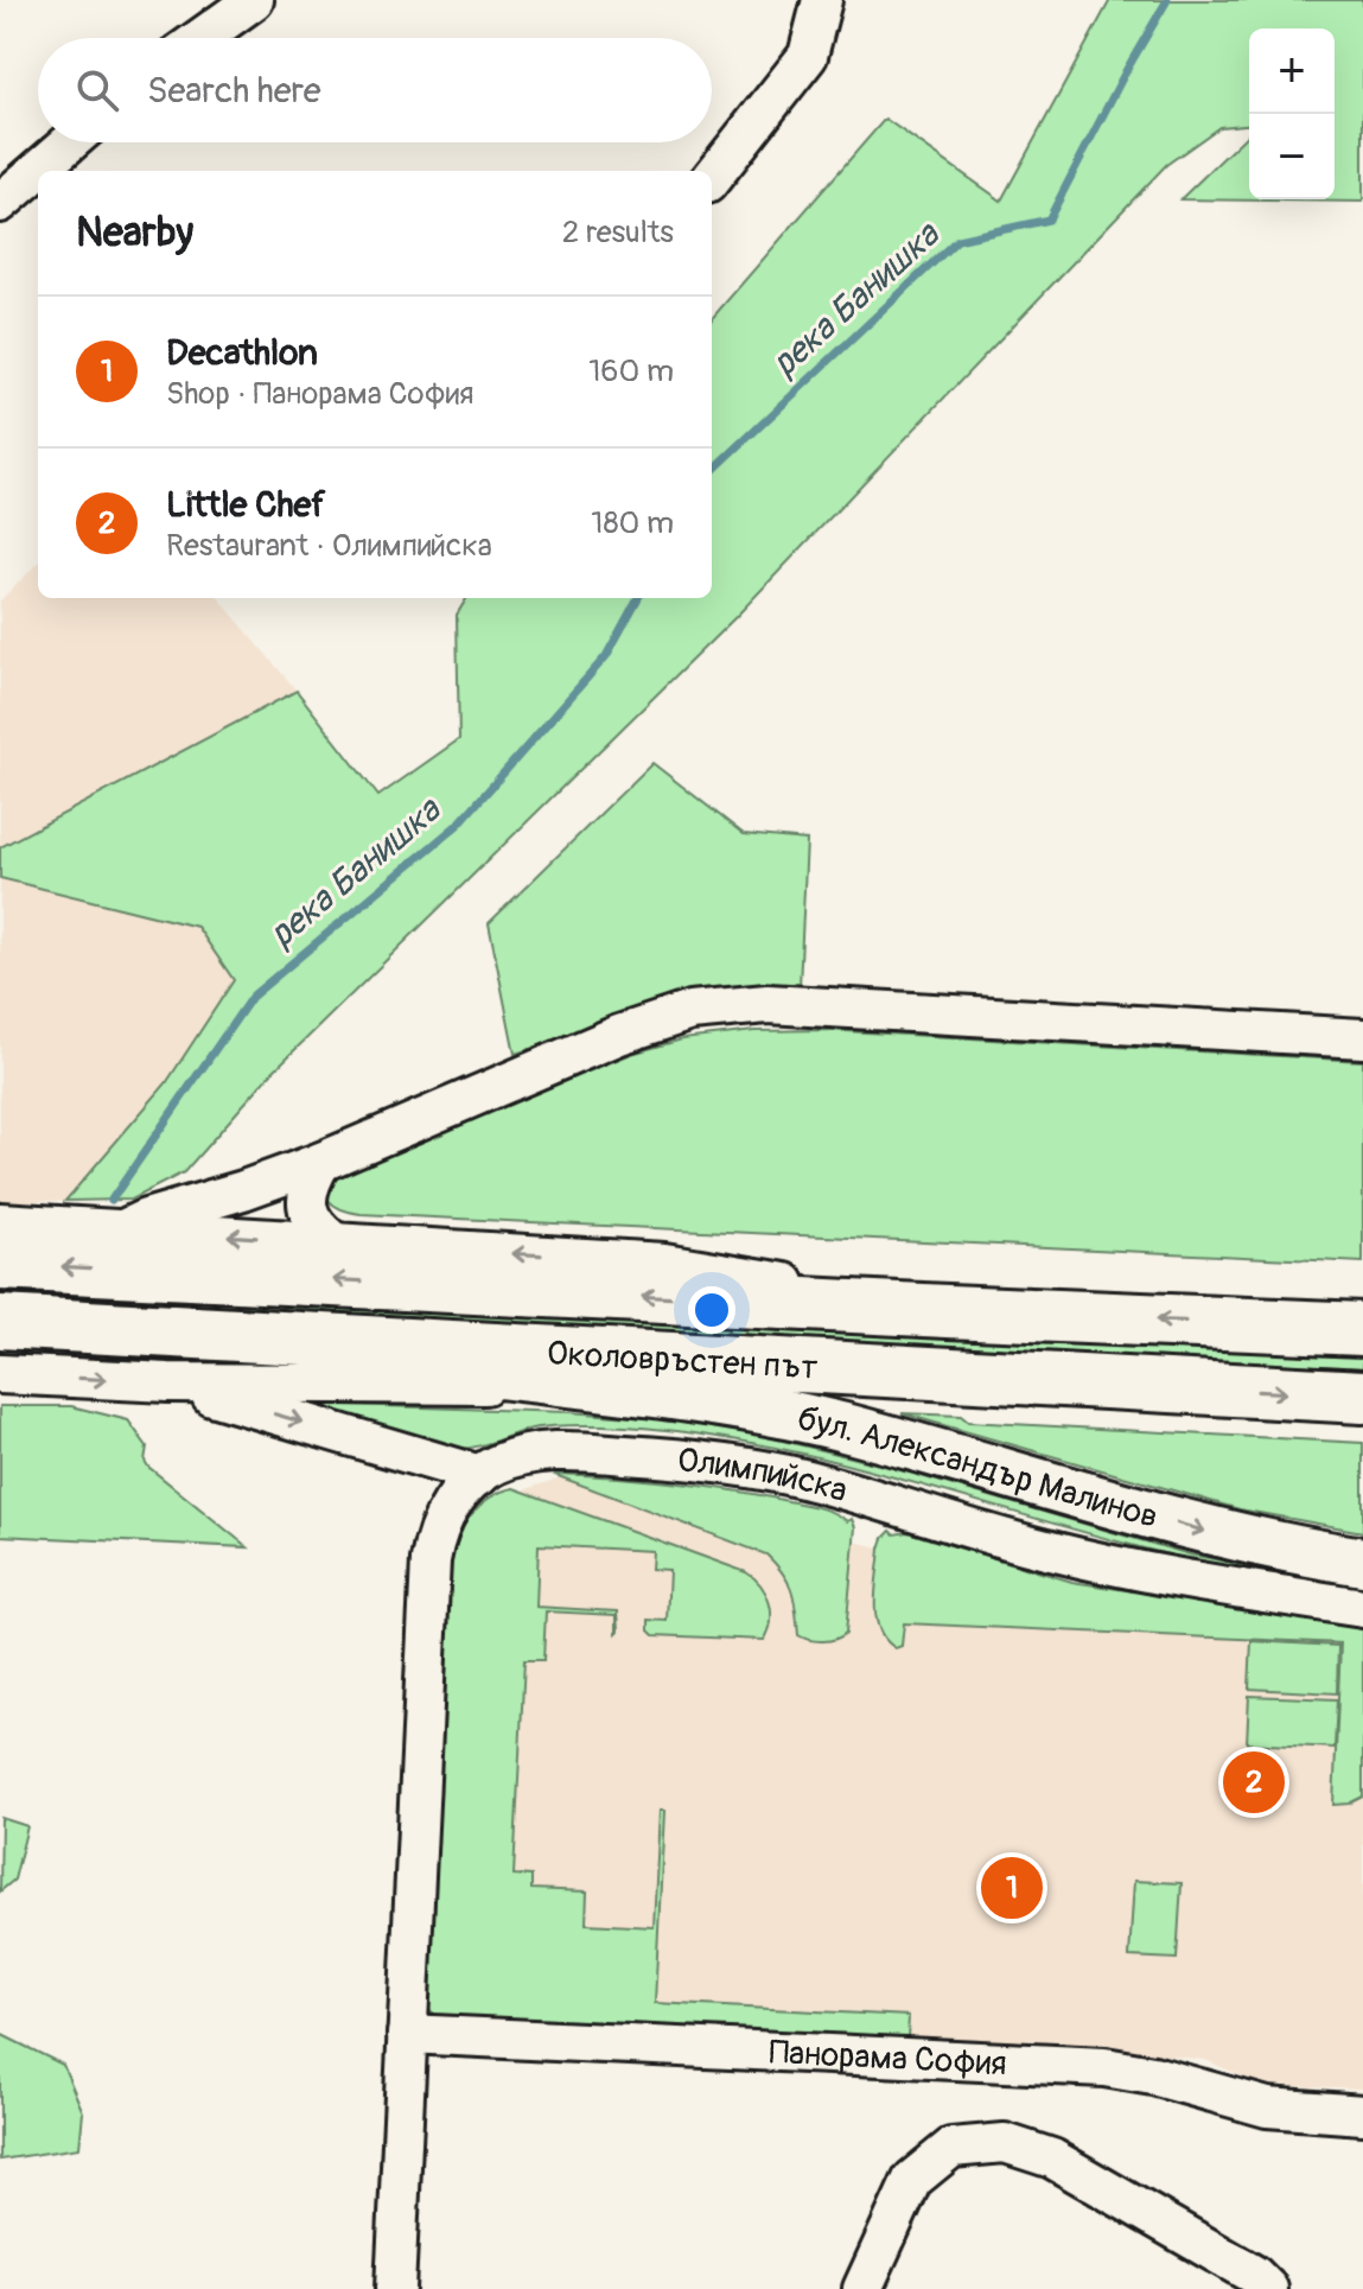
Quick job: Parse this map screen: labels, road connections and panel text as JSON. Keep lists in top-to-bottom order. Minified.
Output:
{"streets":{"highway":["Околовръстен път"],"main road":["бул. Александър Малинов"],"street":["Олимпийска","Панорама София"]},"crossings":[["Околовръстен път","бул. Александър Малинов"]],"one_way":["бул. Александър Малинов"],"water":["река Банишка"],"page":{"map_buttons":["+","−"],"search":"Search here","heading":["Nearby","2 results"],"list":[{"mark":"1","name":"Decathlon","note":"Shop · Панорама София","value":"160 m"},{"mark":"2","name":"Little Chef","note":"Restaurant · Олимпийска","value":"180 m"}],"pins":["2","1"]}}
